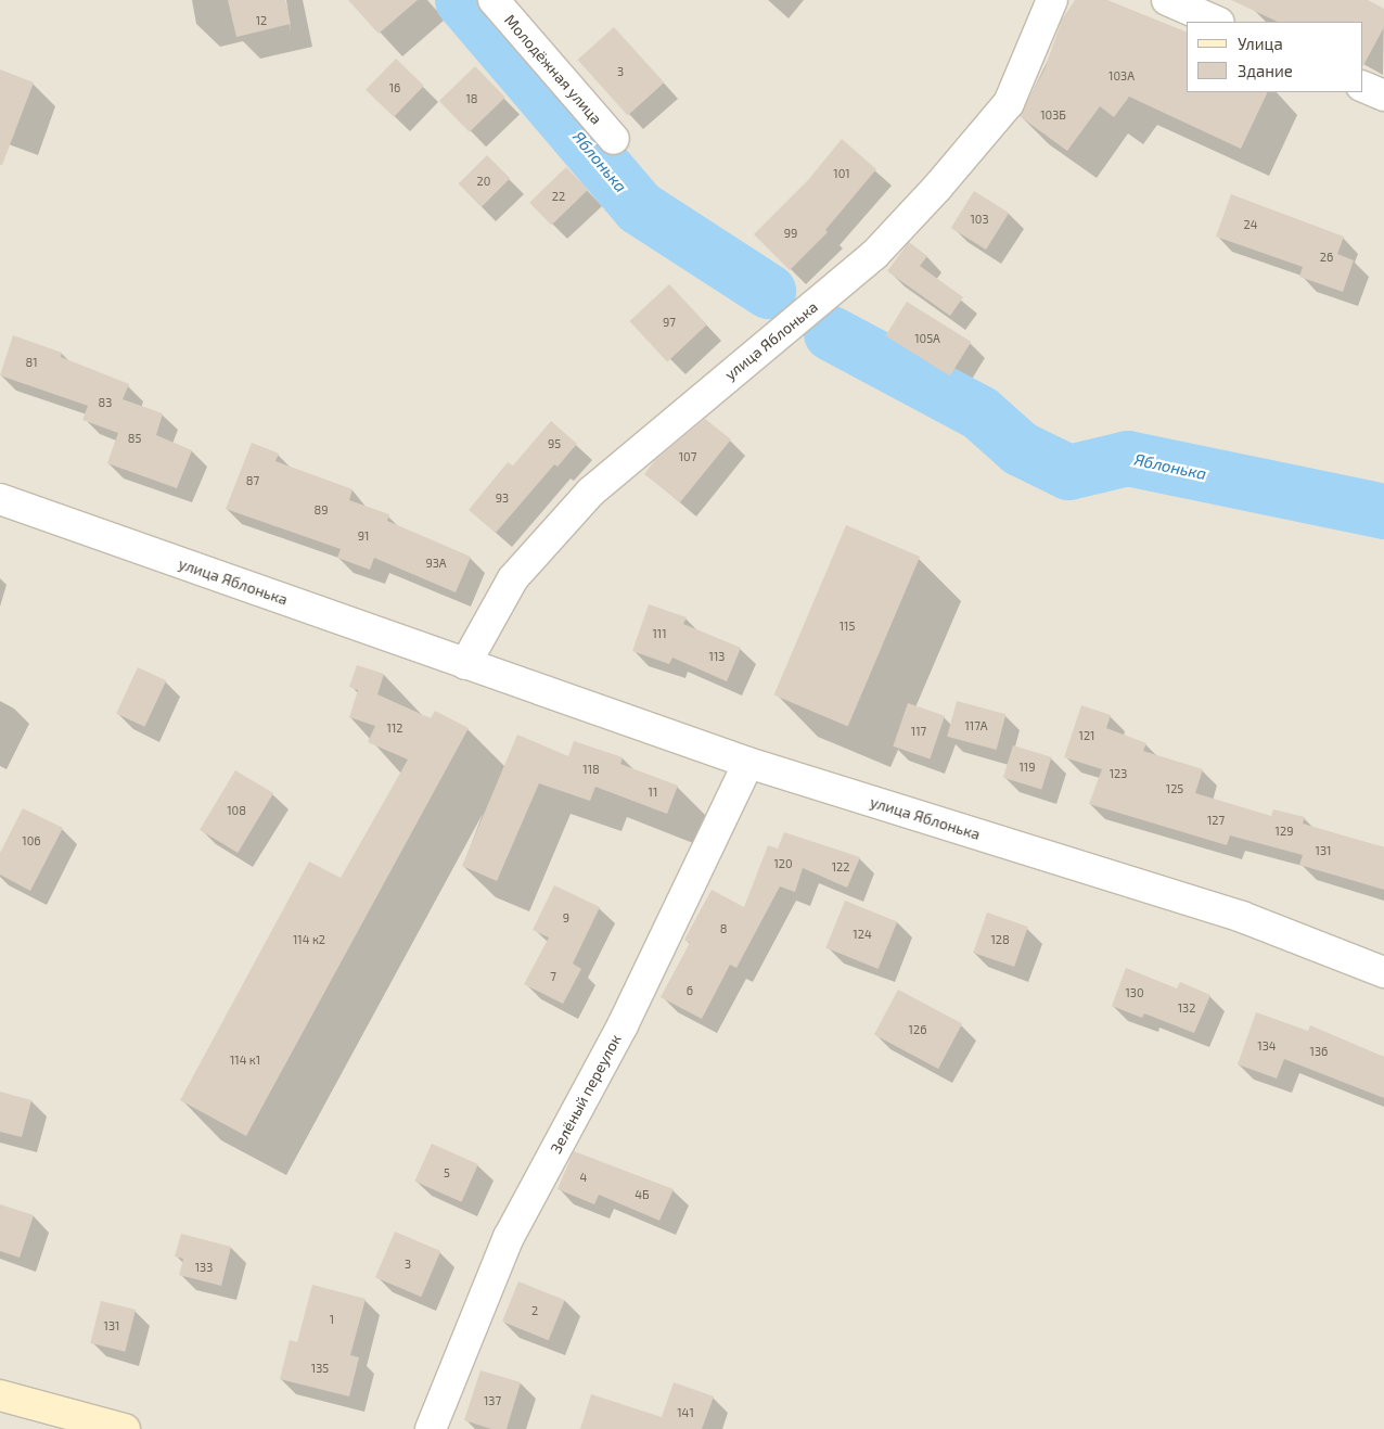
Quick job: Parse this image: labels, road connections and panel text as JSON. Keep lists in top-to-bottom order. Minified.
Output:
{"streets":{"street":["Молодёжная улица","улица Яблонька","Зелёный переулок"]},"crossings":[["улица Яблонька","Зелёный переулок"]],"water":["Яблонька"],"house_numbers":["12","3","103А","16","18","103Б","101","20","22","103","24","99","26","97","105А","81","83","85","95","107","87","93","89","91","93А","115","111","113","117А","112","117","121","119","118","123","125","11","108","127","129","106","131","120","122","9","8","124","114 к2","128","7","6","130","132","126","134","136","114 к1","5","4","4Б","3","133","2","1","131","135","137","141"],"legend":["Улица","Здание"]}
